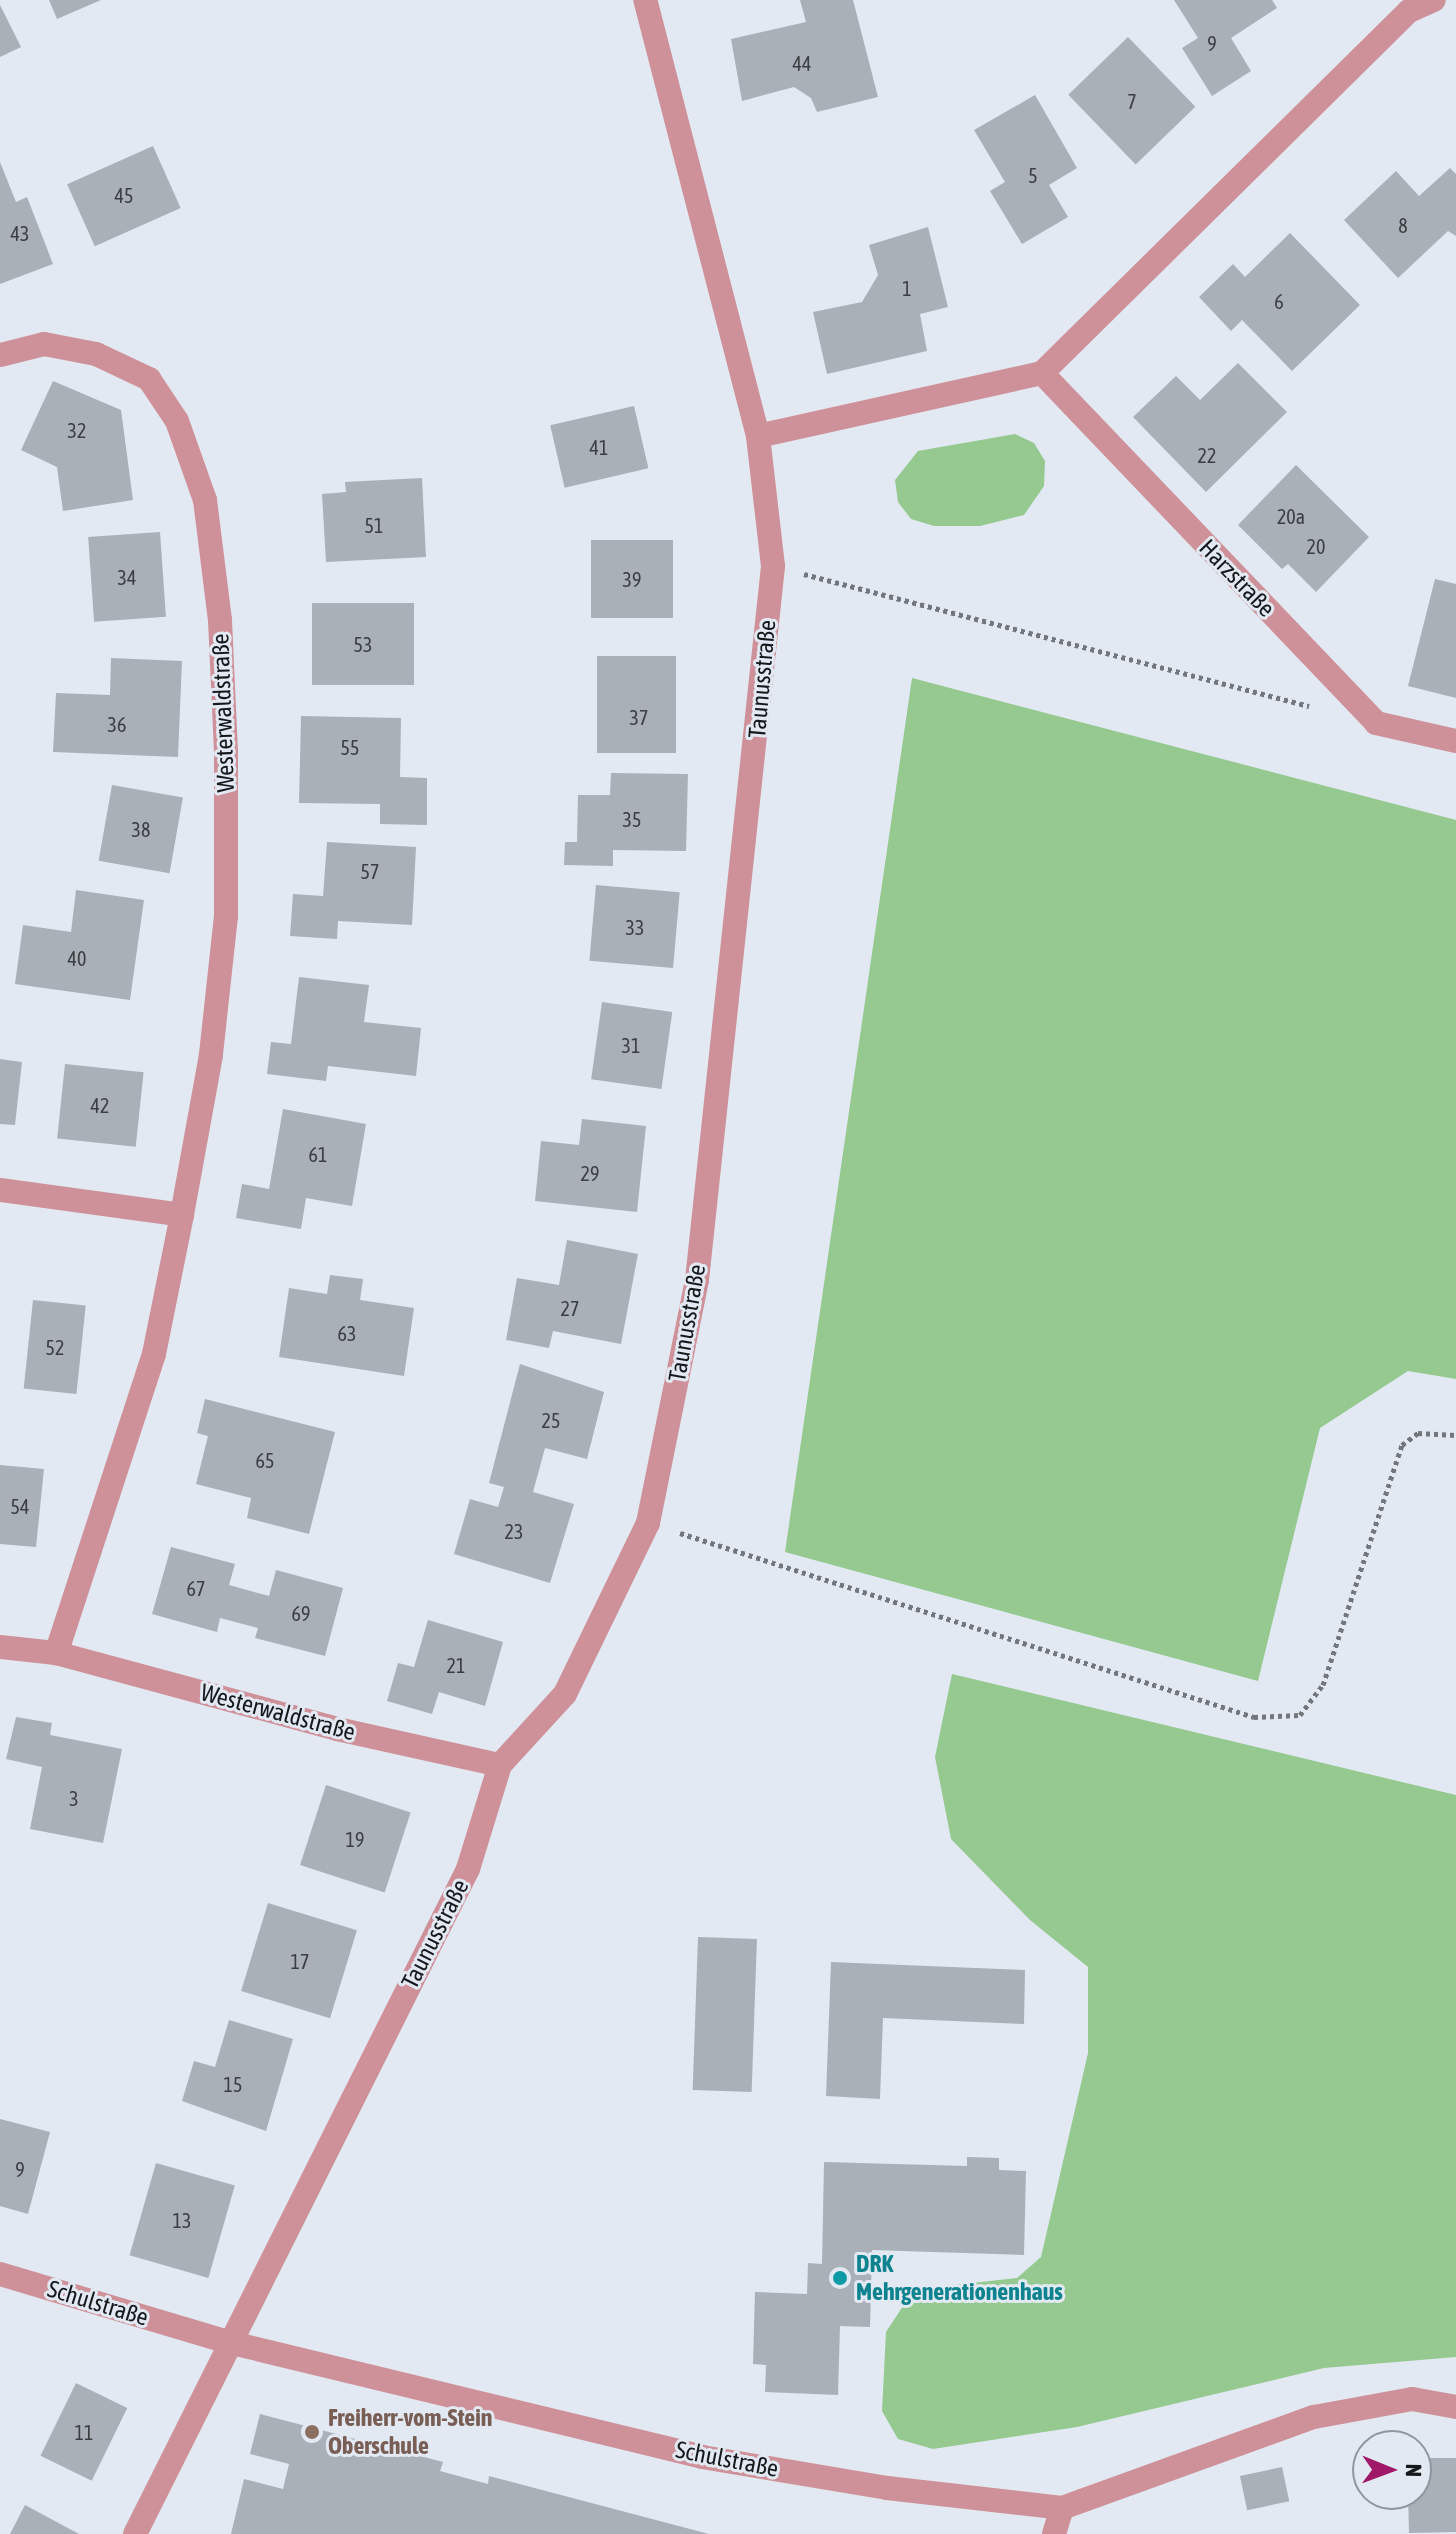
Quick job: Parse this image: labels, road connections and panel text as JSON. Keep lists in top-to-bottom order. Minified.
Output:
{"streets":{"street":["Harzstraße","Taunusstraße","Westerwaldstraße","Schulstraße"]},"crossings":[["Taunusstraße","Westerwaldstraße"],["Taunusstraße","Schulstraße"]],"places":["DRK Mehrgenerationenhaus","Freiherr-vom-Stein Oberschule"],"house_numbers":["9","44","7","5","45","8","43","1","6","32","41","22","20a","51","20","34","39","53","37","36","55","35","38","57","33","40","31","42","61","29","27","63","52","25","65","54","23","67","69","21","3","19","17","15","9","13","11"],"north":"right"}
